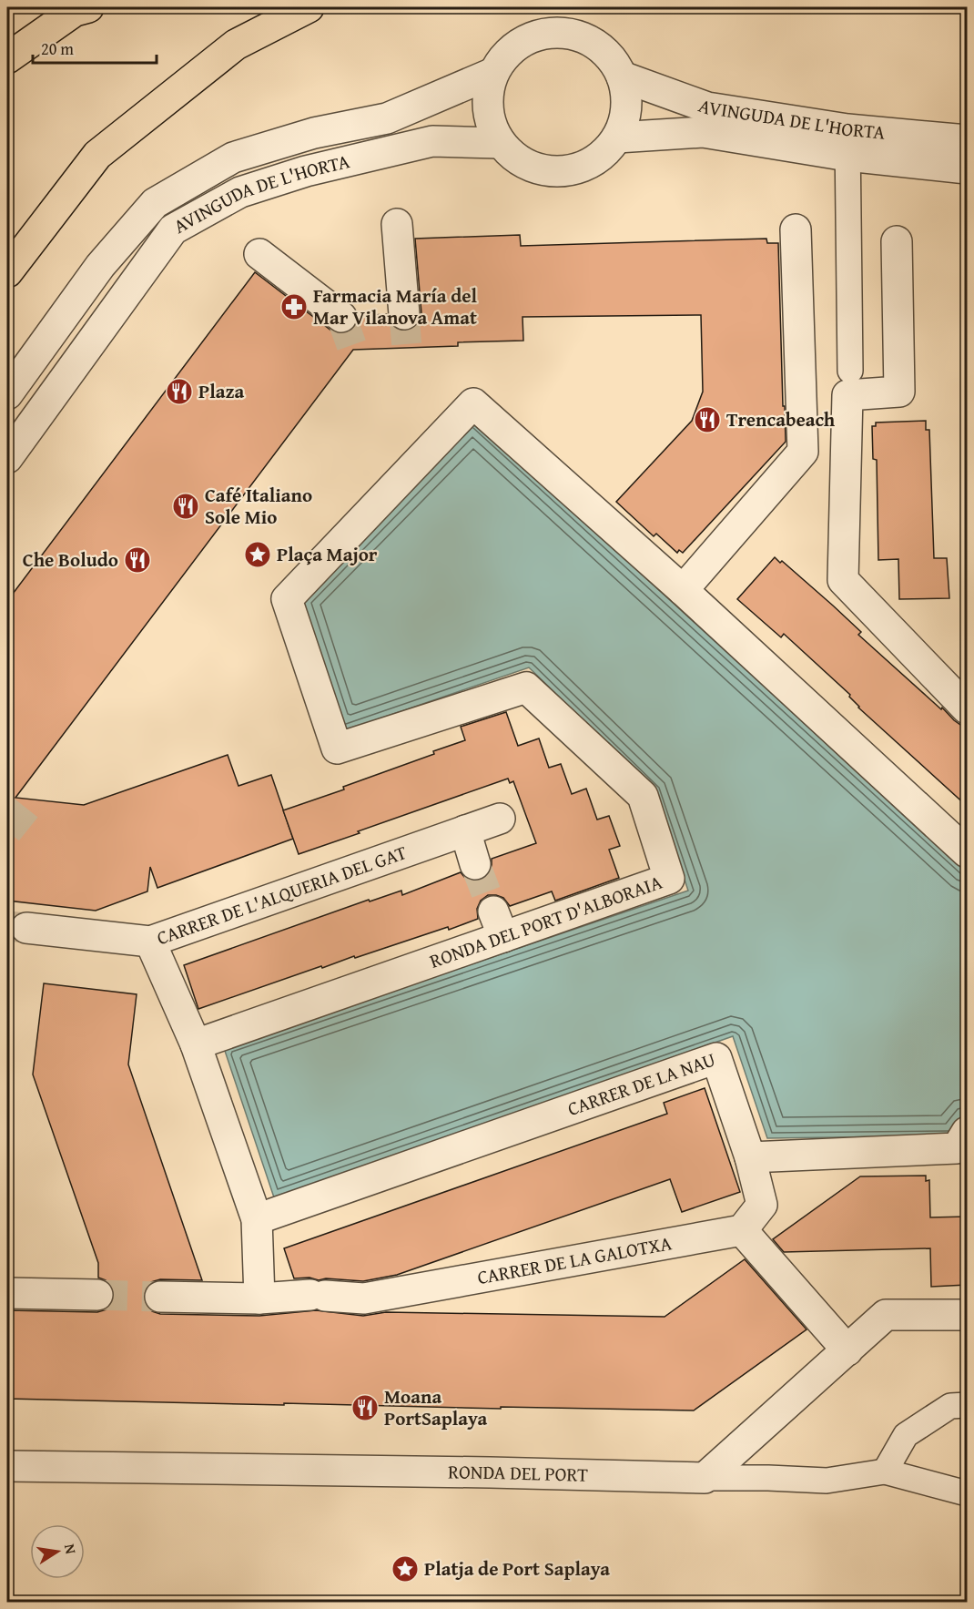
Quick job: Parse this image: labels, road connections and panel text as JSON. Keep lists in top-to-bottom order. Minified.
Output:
{"streets":{"street":["AVINGUDA DE L'HORTA","CARRER DE L'ALQUERIA DEL GAT","RONDA DEL PORT D'ALBORAIA","CARRER DE LA NAU","CARRER DE LA GALOTXA","RONDA DEL PORT"]},"places":{"pharmacy":["Farmacia María del Mar Vilanova Amat"],"restaurant":["Plaza","Trencabeach","Café Italiano Sole Mio","Che Boludo","Moana PortSaplaya"],"place":["Plaça Major","Platja de Port Saplaya"]},"scale_bar":"20 m","north":"right"}
